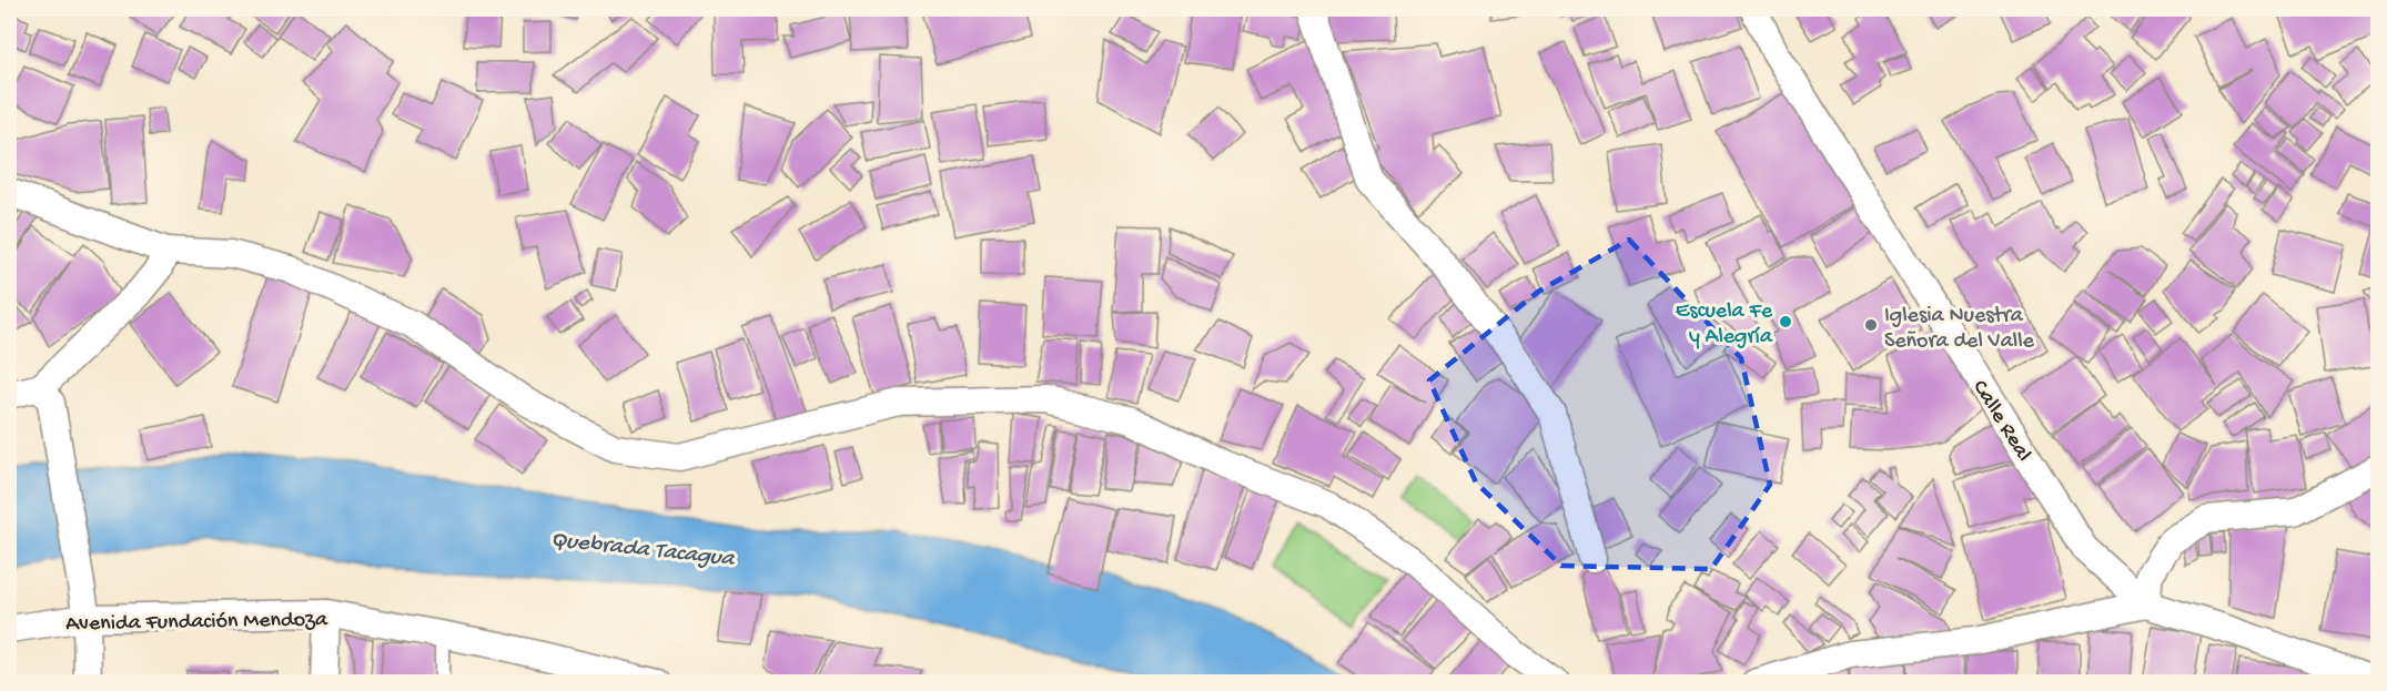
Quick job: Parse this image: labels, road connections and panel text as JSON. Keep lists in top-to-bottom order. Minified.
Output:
{"streets":{"street":["Calle Real","Avenida Fundación Mendoza"]},"water":["Quebrada Tacagua"],"places":["Escuela Fe y Alegría","Iglesia Nuestra Señora del Valle"]}
